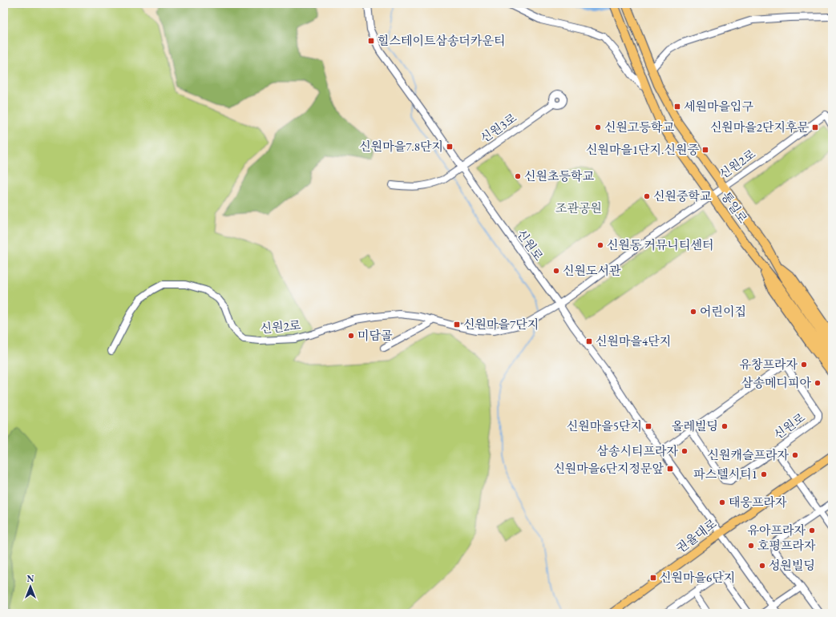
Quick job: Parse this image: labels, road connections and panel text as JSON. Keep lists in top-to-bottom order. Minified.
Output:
{"streets":{"main road":["통일로","권율대로"],"street":["신원3로","신원2로","신원로"]},"crossings":[["신원3로","신원로"],["신원2로","통일로"],["신원2로","신원로"],["신원로","권율대로"]],"parks":["조관공원"],"places":{"transit":["힐스테이트삼송더카운티","세원마을입구","신원마을2단지후문","신원마을7.8단지","신원마을1단지.신원중","신원마을7단지","신원마을4단지","신원마을5단지","신원마을6단지정문앞","신원마을6단지"],"other":["신원고등학교","신원초등학교","신원중학교","신원동 커뮤니티센터","신원도서관","어린이집","미담골","유창프라자","삼송메디피아","올레빌딩","삼송시티프라자","신원캐슬프라자","파스텔시티1","태웅프라자","유아프라자","호평프라자","성원빌딩"]},"north":"top"}
